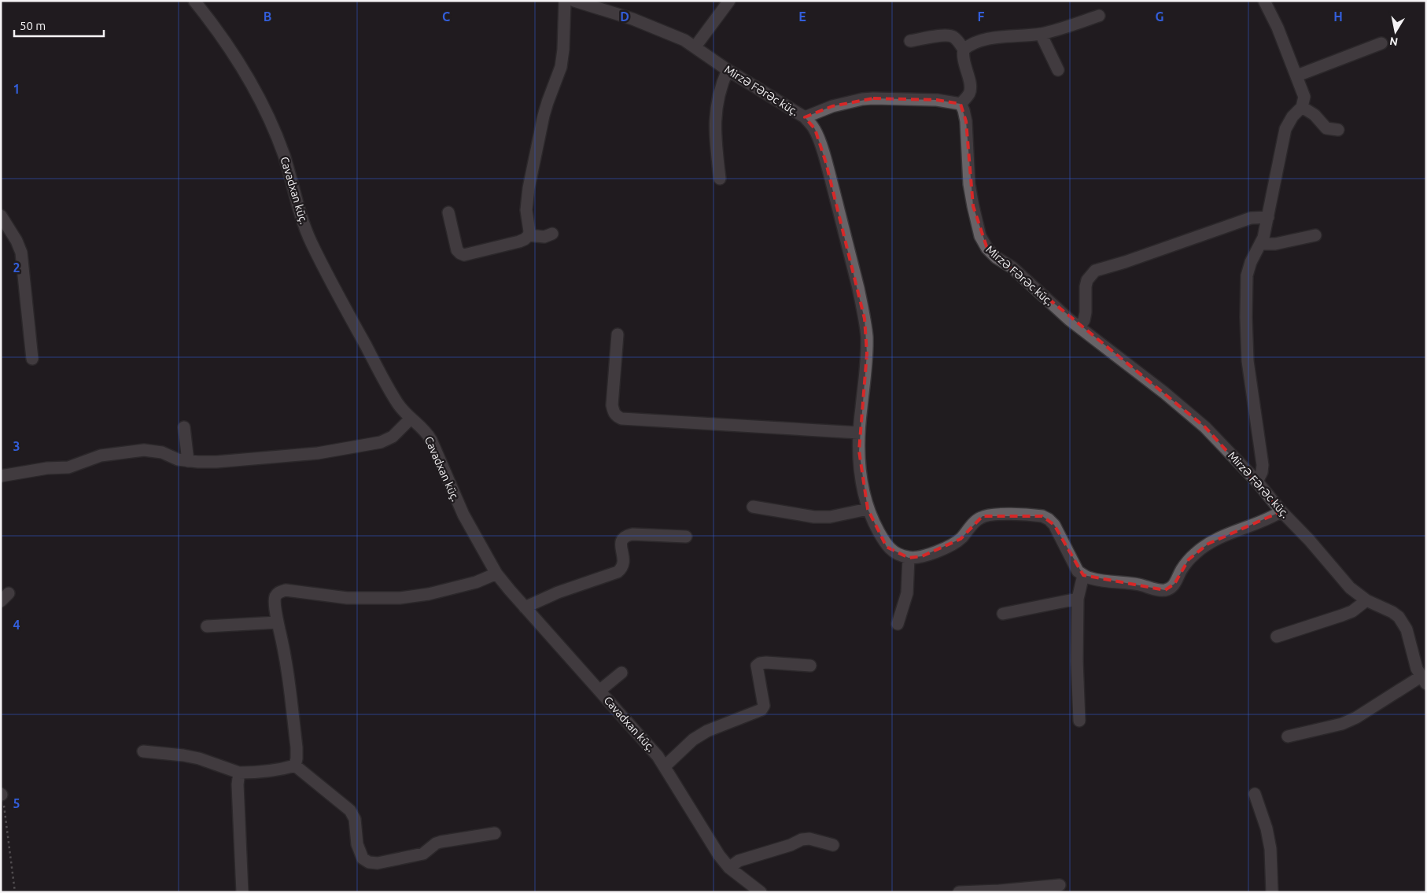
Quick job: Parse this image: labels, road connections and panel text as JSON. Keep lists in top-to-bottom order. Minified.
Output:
{"streets":{"street":["Mirzə Fərəc küç.","Cavadxan küç."]},"scale_bar":"50 m","north":"bottom","grid":{"columns":["B","C","D","E","F","G","H"],"rows":["1","2","3","4","5"]}}
